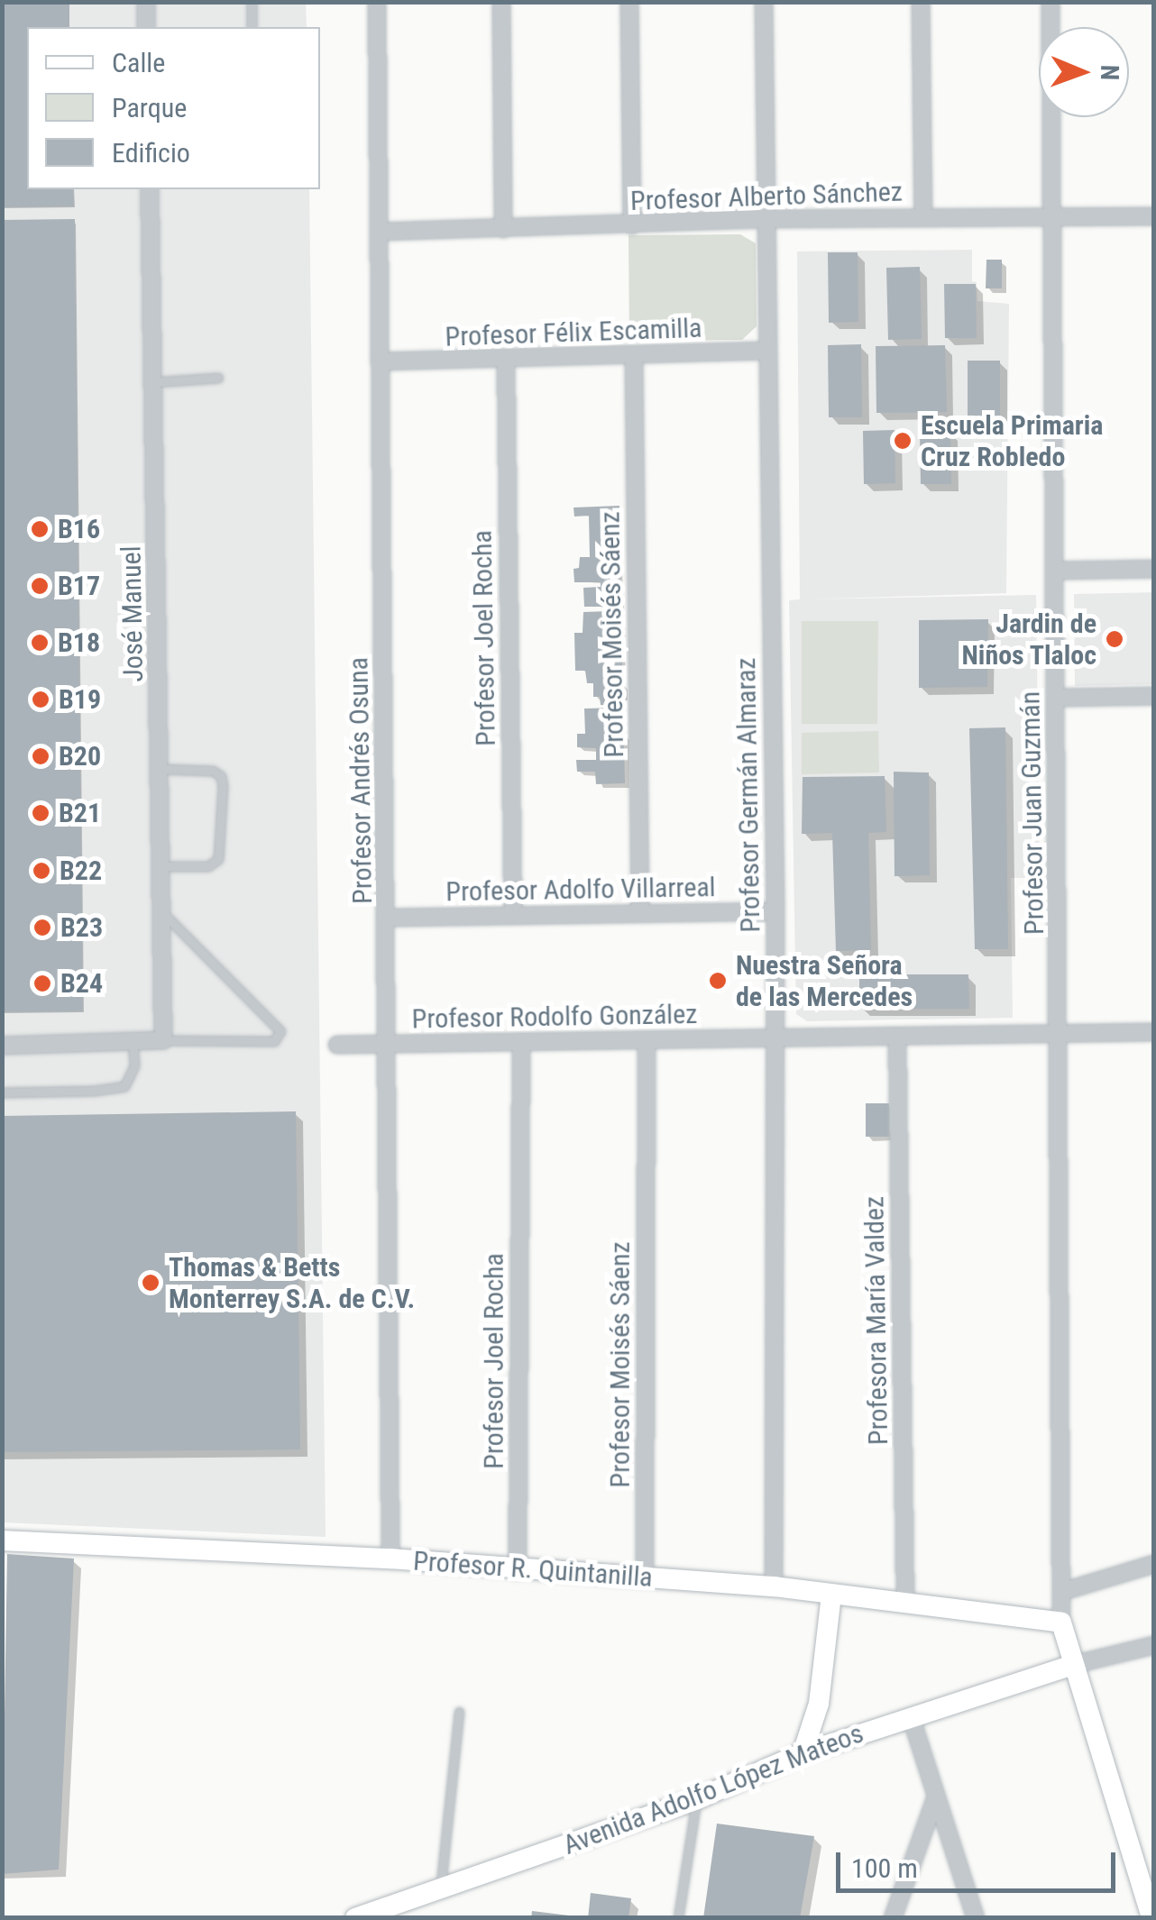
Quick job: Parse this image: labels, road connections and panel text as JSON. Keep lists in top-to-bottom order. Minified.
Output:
{"streets":{"street":["Profesor Alberto Sánchez","Profesor Félix Escamilla","José Manuel","Profesor Moisés Sáenz","Profesor Joel Rocha","Profesor Andrés Osuna","Profesor Germán Almaraz","Profesor Juan Guzmán","Profesor Adolfo Villarreal","Profesor Rodolfo González","Profesora María Valdez","Profesor R. Quintanilla","Avenida Adolfo López Mateos"]},"crossings":[["Profesor Alberto Sánchez","Profesor Andrés Osuna"],["Profesor Alberto Sánchez","Profesor Germán Almaraz"],["Profesor Alberto Sánchez","Profesor Juan Guzmán"],["Profesor Félix Escamilla","Profesor Moisés Sáenz"],["Profesor Félix Escamilla","Profesor Joel Rocha"],["Profesor Félix Escamilla","Profesor Andrés Osuna"],["Profesor Félix Escamilla","Profesor Germán Almaraz"],["Profesor Moisés Sáenz","Profesor Adolfo Villarreal"],["Profesor Moisés Sáenz","Profesor Rodolfo González"],["Profesor Moisés Sáenz","Profesor R. Quintanilla"],["Profesor Joel Rocha","Profesor Adolfo Villarreal"],["Profesor Joel Rocha","Profesor Rodolfo González"],["Profesor Joel Rocha","Profesor R. Quintanilla"],["Profesor Andrés Osuna","Profesor Adolfo Villarreal"],["Profesor Andrés Osuna","Profesor Rodolfo González"],["Profesor Andrés Osuna","Profesor R. Quintanilla"],["Profesor Germán Almaraz","Profesor Adolfo Villarreal"],["Profesor Germán Almaraz","Profesor Rodolfo González"],["Profesor Germán Almaraz","Profesor R. Quintanilla"],["Profesor Juan Guzmán","Profesor Rodolfo González"],["Profesor Juan Guzmán","Profesor R. Quintanilla"],["Profesor Rodolfo González","Profesora María Valdez"],["Profesora María Valdez","Profesor R. Quintanilla"]],"places":["Escuela Primaria Cruz Robledo","B16","B17","Jardin de Niños Tlaloc","B18","B19","B20","B21","B22","B23","Nuestra Señora de las Mercedes","B24","Thomas & Betts Monterrey S.A. de C.V."],"legend":["Calle","Parque","Edificio"],"scale_bar":"100 m","north":"right"}
